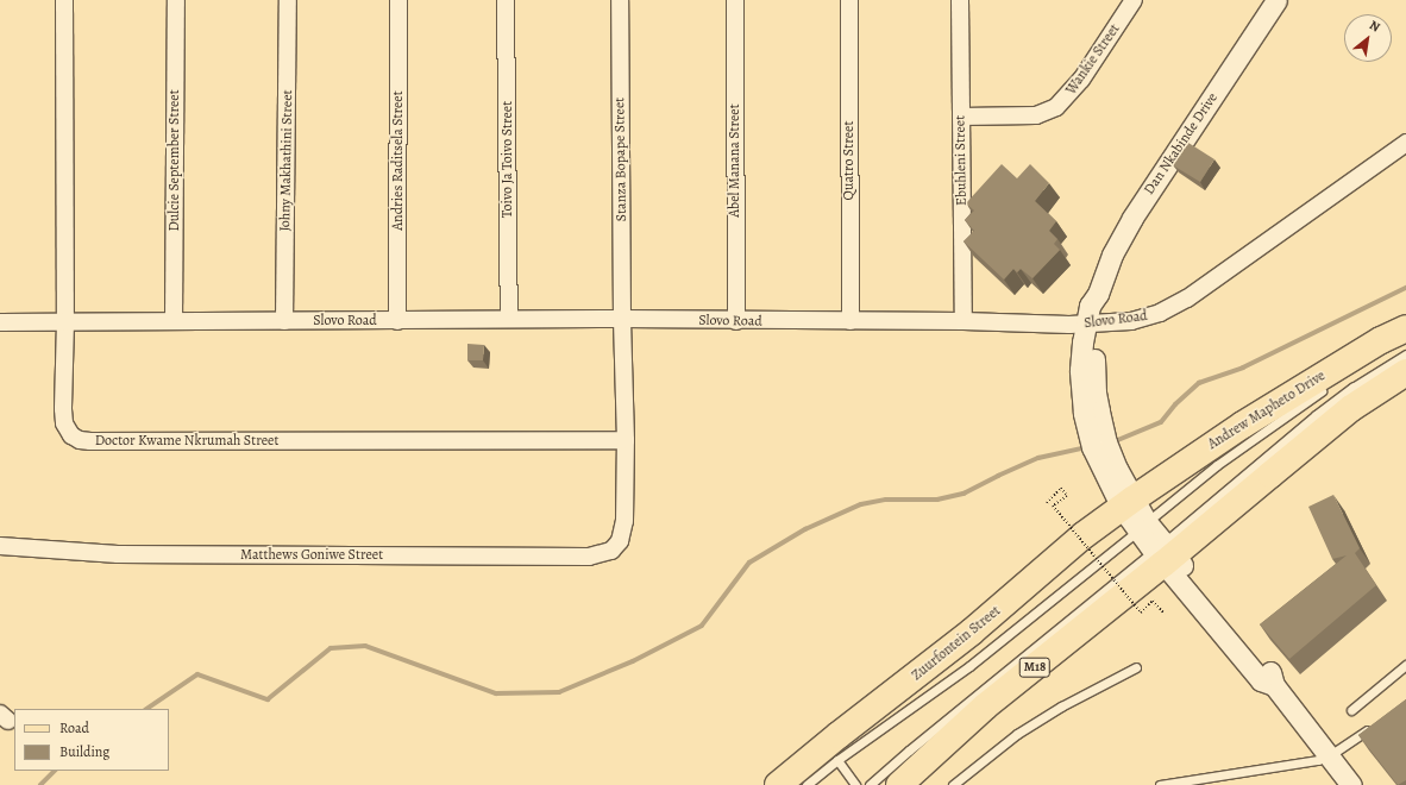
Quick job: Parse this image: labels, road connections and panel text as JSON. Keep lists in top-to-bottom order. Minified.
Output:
{"streets":{"main road":["Andrew Mapheto Drive","Zuurfontein Street","M18"],"street":["Wankie Street","Dan Nkabinde Drive","Toivo Ja Toivo Street","Stanza Bopape Street","Dulcie September Street","Johny Makhathini Street","Andries Raditsela Street","Abel Manana Street","Quatro Street","Ebuhleni Street","Slovo Road","Doctor Kwame Nkrumah Street","Matthews Goniwe Street"]},"crossings":[["Wankie Street","Ebuhleni Street"],["Dan Nkabinde Drive","Slovo Road"],["Dan Nkabinde Drive","Andrew Mapheto Drive"],["Dan Nkabinde Drive","Zuurfontein Street"],["Dan Nkabinde Drive","M18"],["Toivo Ja Toivo Street","Slovo Road"],["Stanza Bopape Street","Slovo Road"],["Stanza Bopape Street","Doctor Kwame Nkrumah Street"],["Stanza Bopape Street","Matthews Goniwe Street"],["Dulcie September Street","Slovo Road"],["Johny Makhathini Street","Slovo Road"],["Andries Raditsela Street","Slovo Road"],["Abel Manana Street","Slovo Road"],["Quatro Street","Slovo Road"],["Ebuhleni Street","Slovo Road"],["Slovo Road","Doctor Kwame Nkrumah Street"],["Andrew Mapheto Drive","Zuurfontein Street"]],"legend":["Road","Building"],"north":"top right"}
